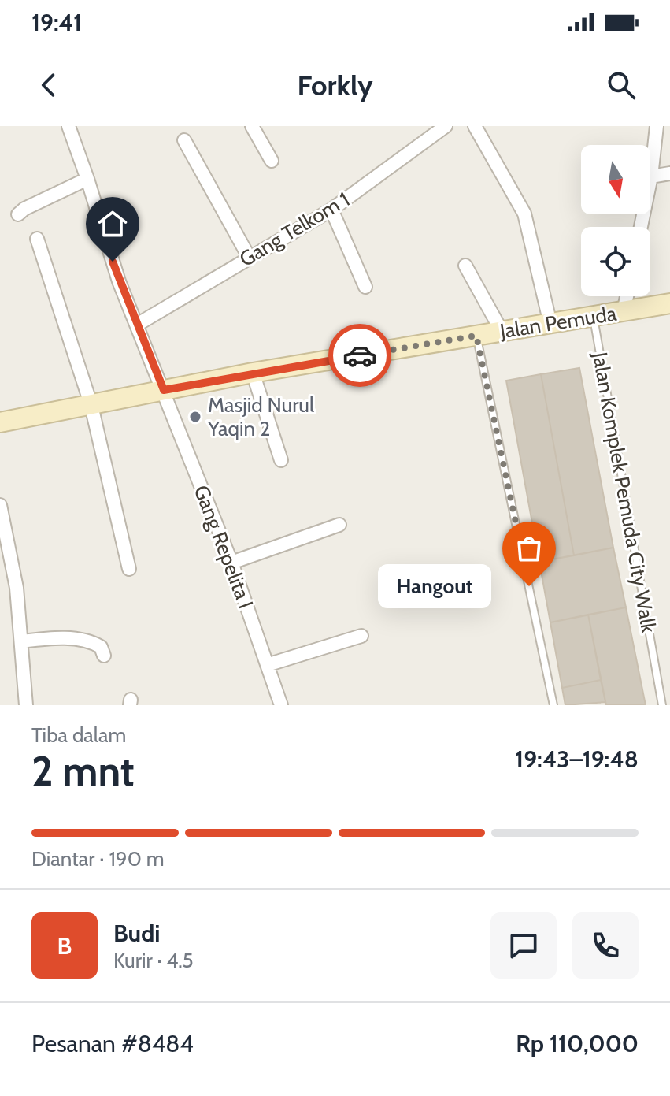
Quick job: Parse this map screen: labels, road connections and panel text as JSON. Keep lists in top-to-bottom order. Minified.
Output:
{"streets":{"main road":["Jalan Pemuda"],"street":["Gang Telkom 1","Gang Repelita I"],"lane":["Jalan Komplek Pemuda City Walk"]},"crossings":[["Gang Telkom 1","Gang Repelita I"],["Jalan Pemuda","Jalan Komplek Pemuda City Walk"],["Jalan Pemuda","Gang Repelita I"]],"places":["Masjid Nurul Yaqin 2","Hangout"],"north":"bottom","page":{"status":"19:41","header":"Forkly","bubble":"Hangout","heading":["2 mnt","Tiba dalam","19:43–19:48"],"panel":["Budi","Kurir · 4.5","Pesanan #8484","Rp 110,000"],"bar":"Diantar · 190 m","round":"B"}}
